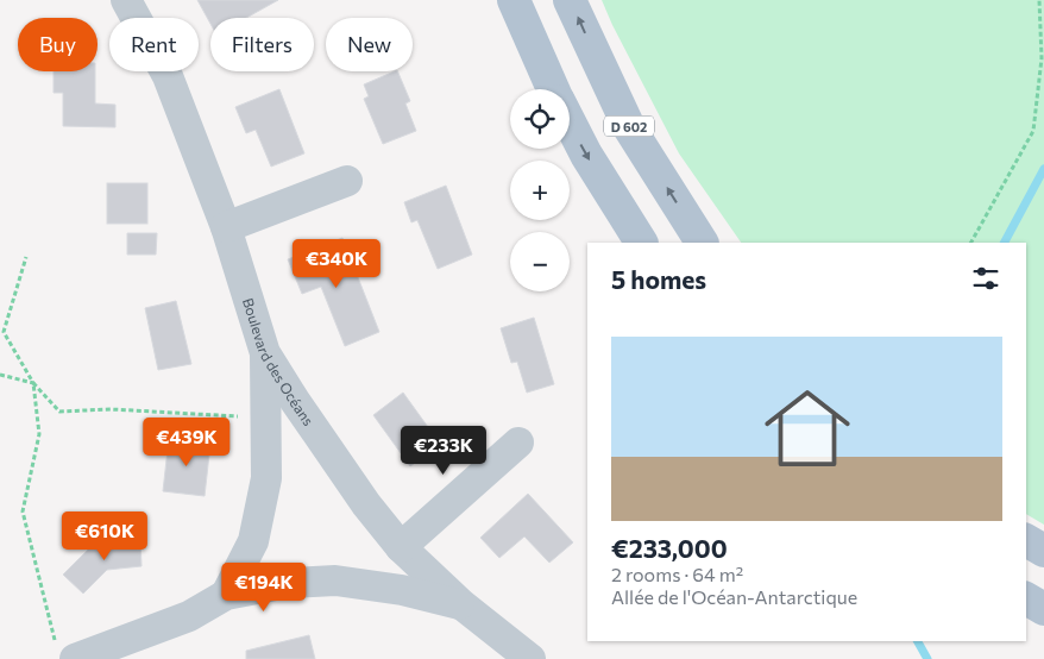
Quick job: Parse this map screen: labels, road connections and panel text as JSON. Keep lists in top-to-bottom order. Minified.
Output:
{"streets":{"main road":["D 602"],"street":["Boulevard des Océans"]},"page":{"chip":["Buy","Rent","Filters","New"],"map_buttons":["+","−"],"price":["€340K","€439K","€233K","€610K","€194K"],"heading":"5 homes","list":[{"name":"€233,000","note":"2 rooms · 64 m² · Allée de l'Océan-Antarctique"}]}}
